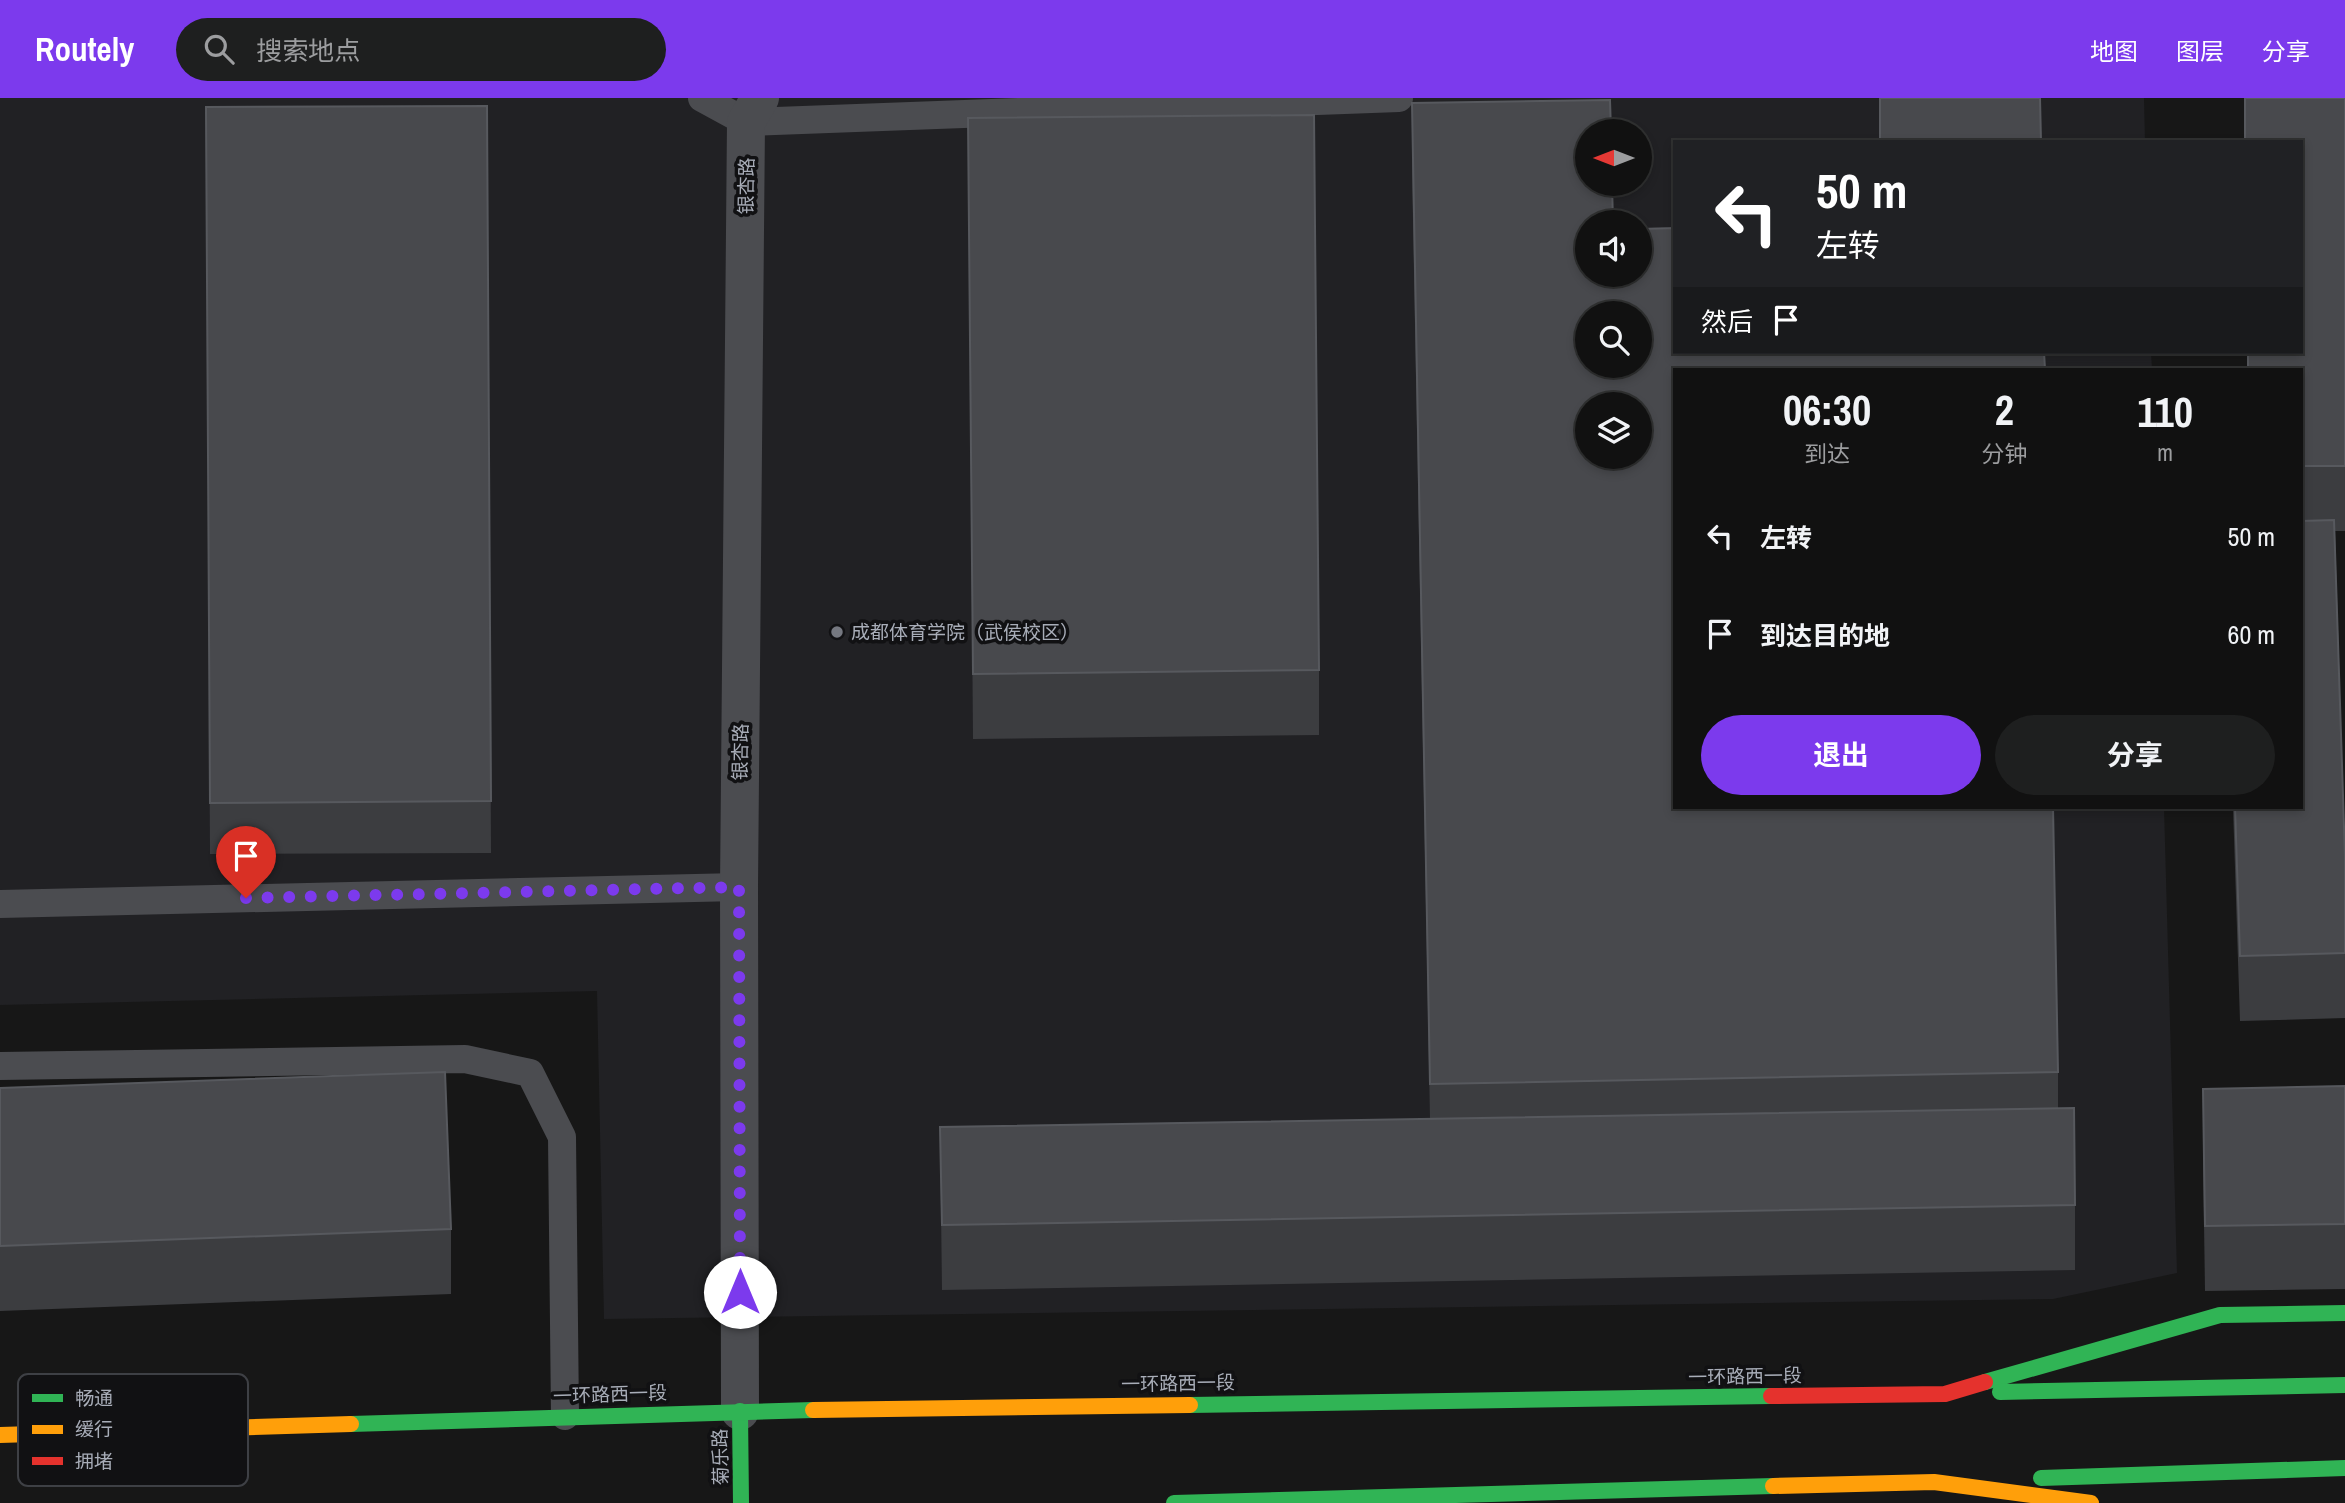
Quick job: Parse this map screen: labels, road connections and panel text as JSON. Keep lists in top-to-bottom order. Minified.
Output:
{"streets":{"main road":["一环路西一段","菊乐路"],"street":["银杏路"]},"crossings":[["银杏路","一环路西一段"],["银杏路","菊乐路"],["一环路西一段","菊乐路"]],"places":["成都体育学院（武侯校区）"],"legend":["畅通","缓行","拥堵"],"north":"left","page":{"header":"Routely","search":"搜索地点","nav":["地图","图层","分享"],"turn":["50 m","左转"],"then":"然后","eta":["06:30","到达","2","分钟","110","m"],"list":[{"name":"左转","value":"50 m"},{"name":"到达目的地","value":"60 m"}],"buttons":["退出","分享"]}}
